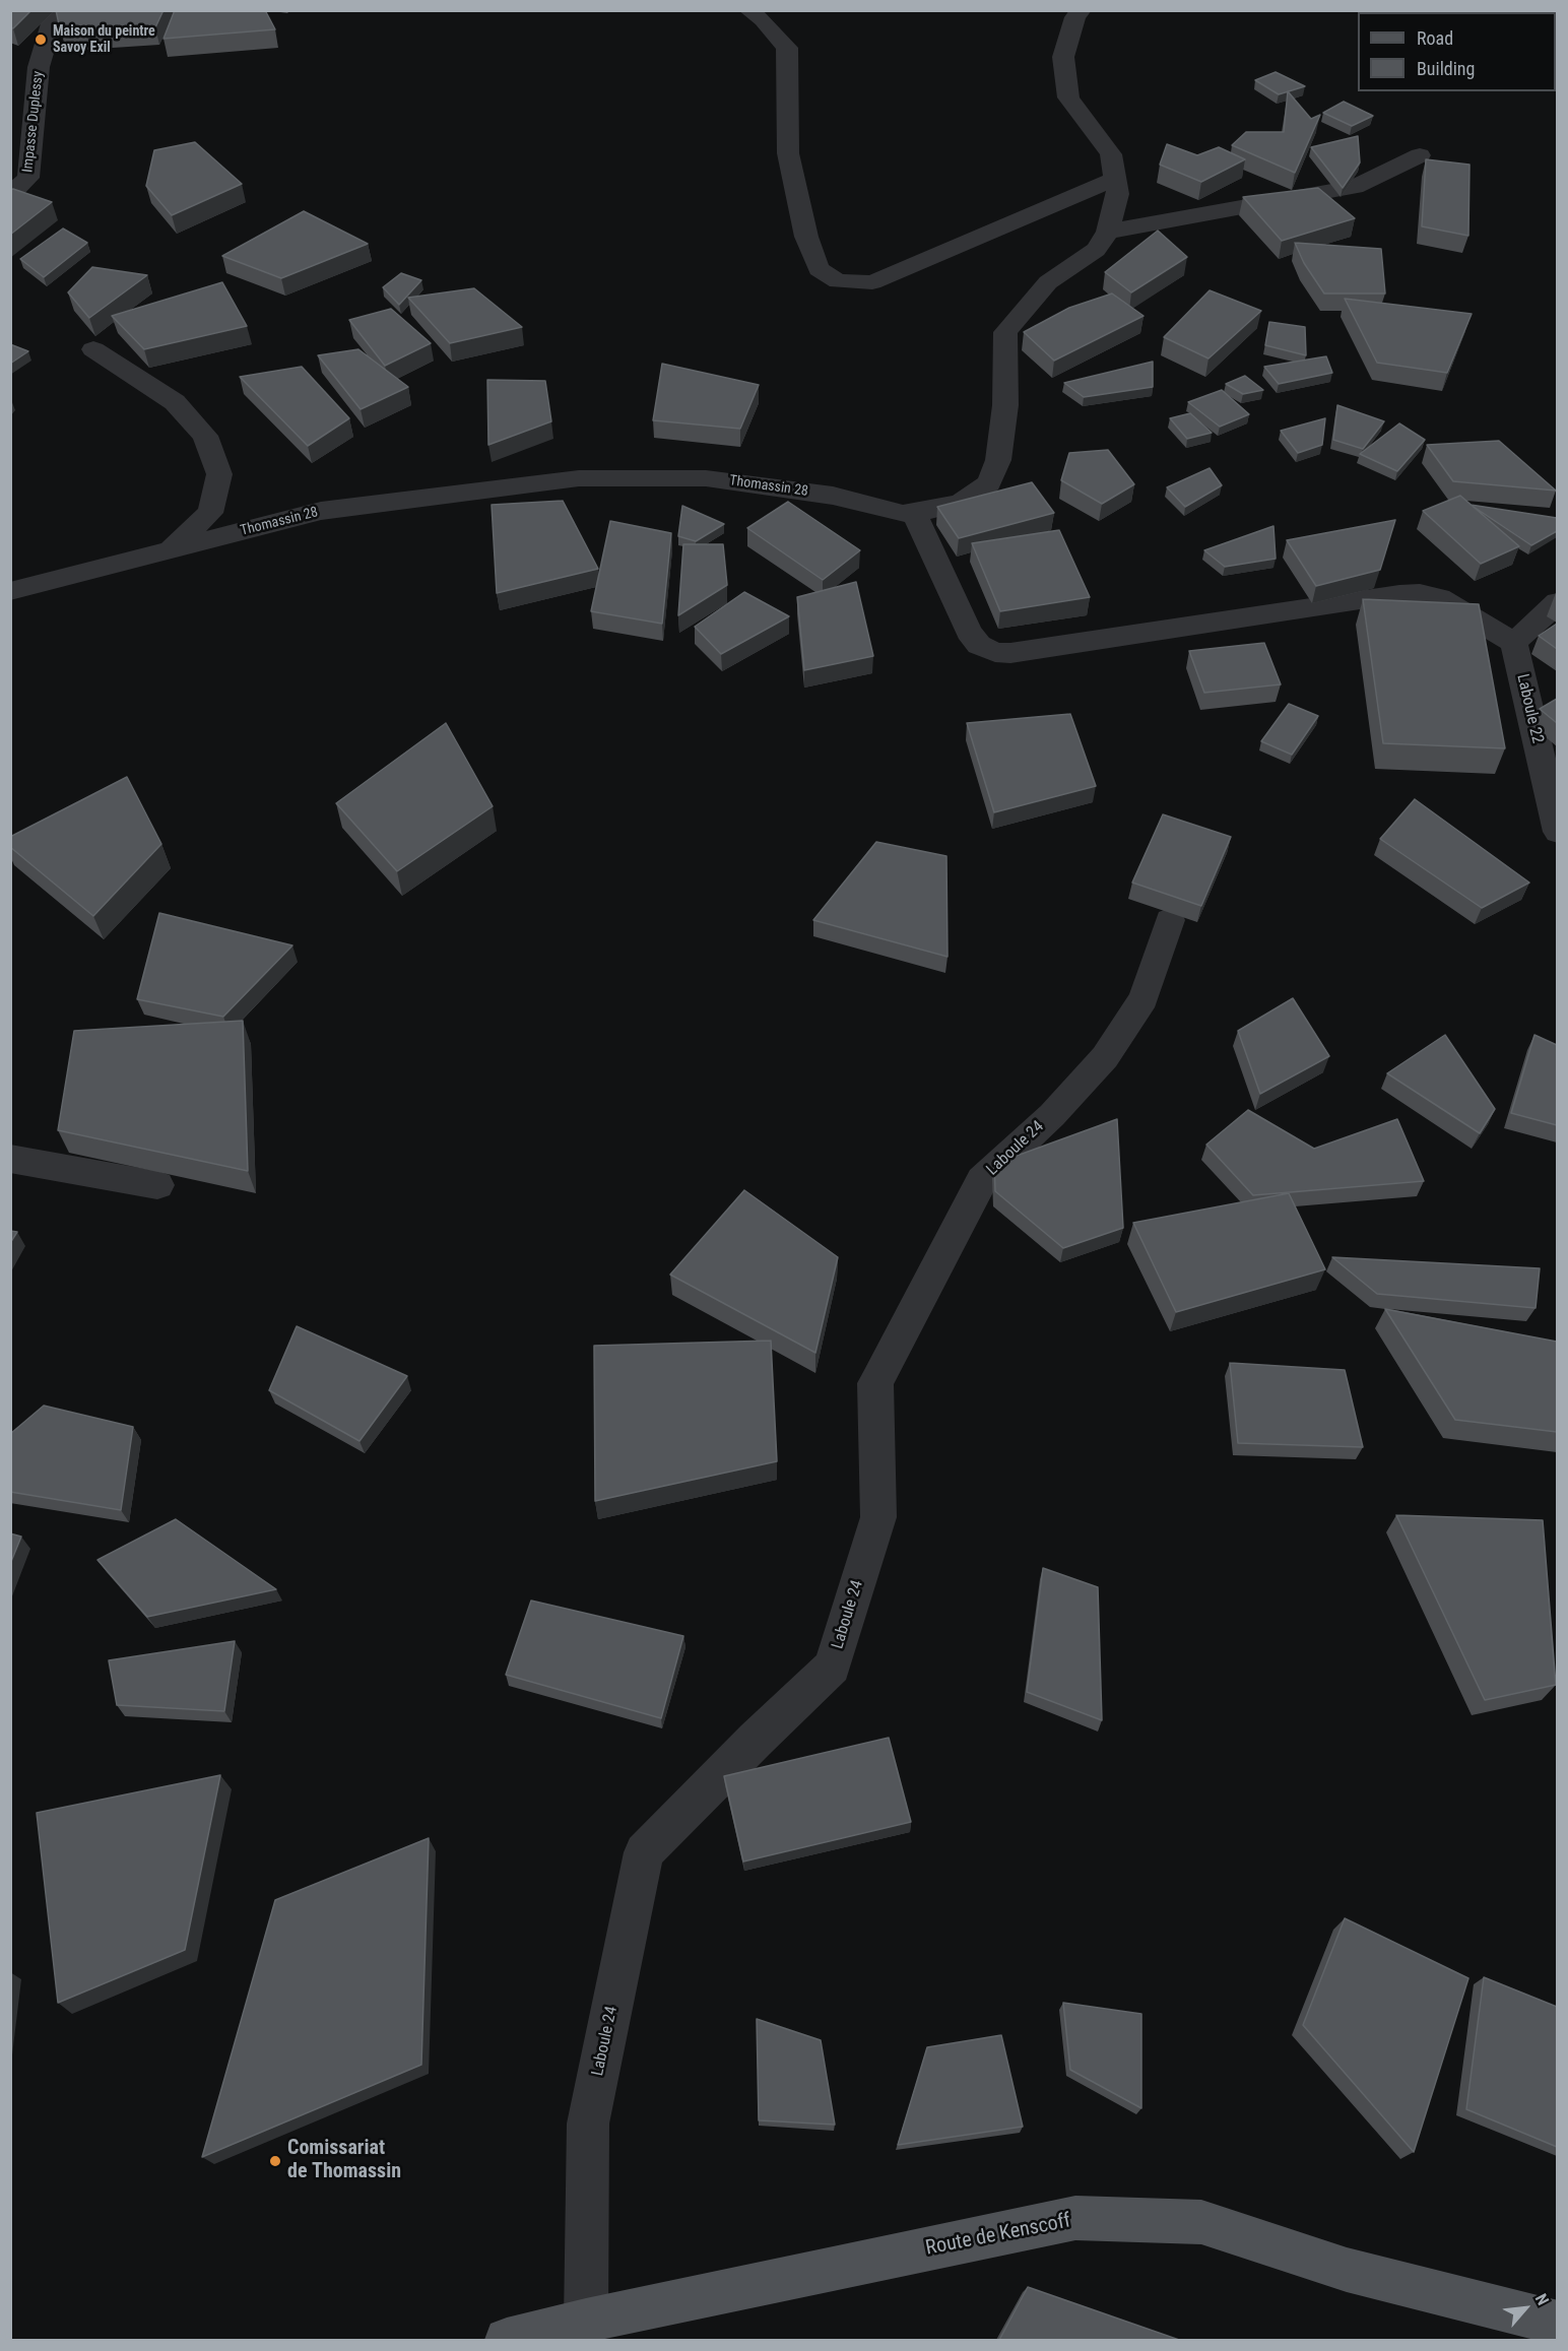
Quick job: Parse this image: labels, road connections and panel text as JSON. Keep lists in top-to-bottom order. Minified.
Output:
{"streets":{"main road":["Route de Kenscoff"],"street":["Impasse Duplessy","Thomassin 28","Laboule 22","Laboule 24"]},"crossings":[["Laboule 24","Route de Kenscoff"]],"places":["Maison du peintre Savoy Exil","Comissariat de Thomassin"],"legend":["Road","Building"],"north":"top right"}
